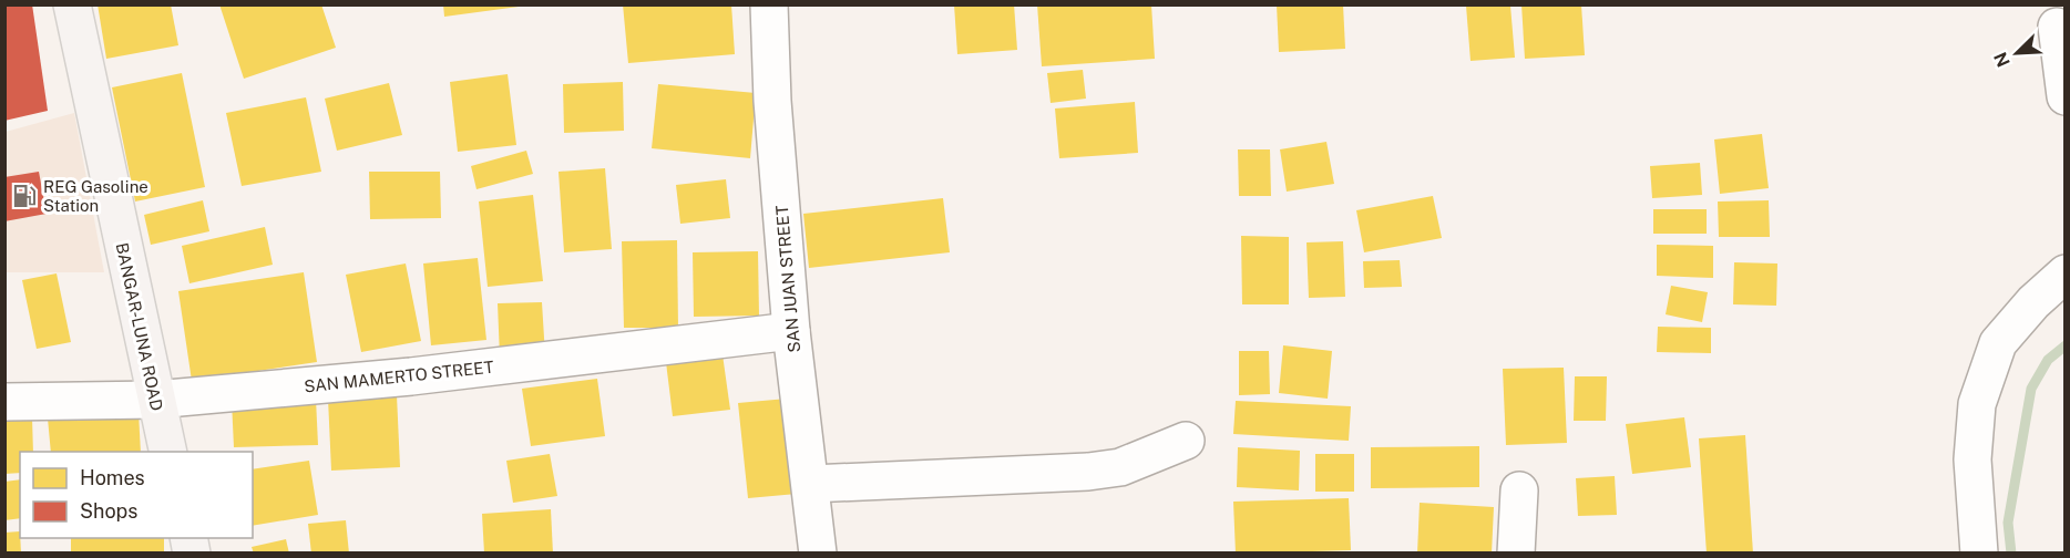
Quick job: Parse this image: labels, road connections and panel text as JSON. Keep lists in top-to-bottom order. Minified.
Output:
{"streets":{"main road":["BANGAR-LUNA ROAD"],"street":["SAN JUAN STREET","SAN MAMERTO STREET"]},"crossings":[["SAN JUAN STREET","SAN MAMERTO STREET"],["BANGAR-LUNA ROAD","SAN MAMERTO STREET"]],"places":{"fuel station":["REG Gasoline Station"]},"legend":["Homes","Shops"],"north":"bottom left"}
